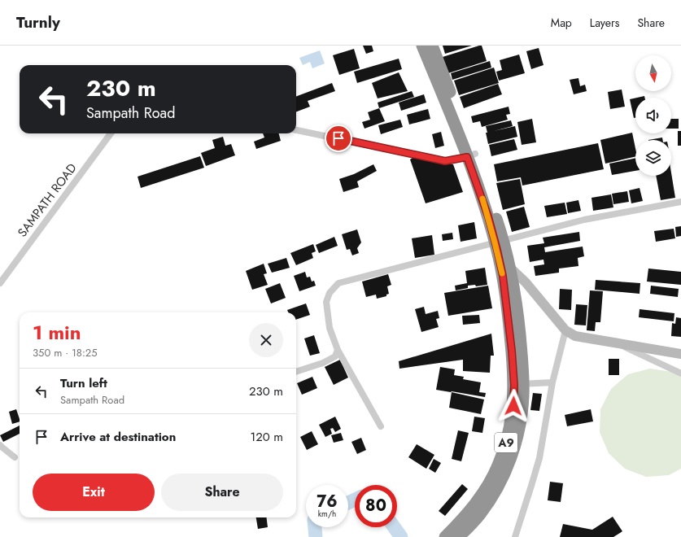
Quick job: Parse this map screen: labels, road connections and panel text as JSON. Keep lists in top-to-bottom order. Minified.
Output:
{"streets":{"highway":["A9"],"street":["SAMPATH ROAD"]},"north":"bottom","page":{"header":"Turnly","nav":["Map","Layers","Share"],"turn":["230 m","Sampath Road"],"heading":["1 min","350 m · 18:25"],"list":[{"name":"Turn left","note":"Sampath Road","value":"230 m"},{"name":"Arrive at destination","value":"120 m"}],"buttons":["Exit","Share"],"speed":"76 km/h","limit":"80"}}
